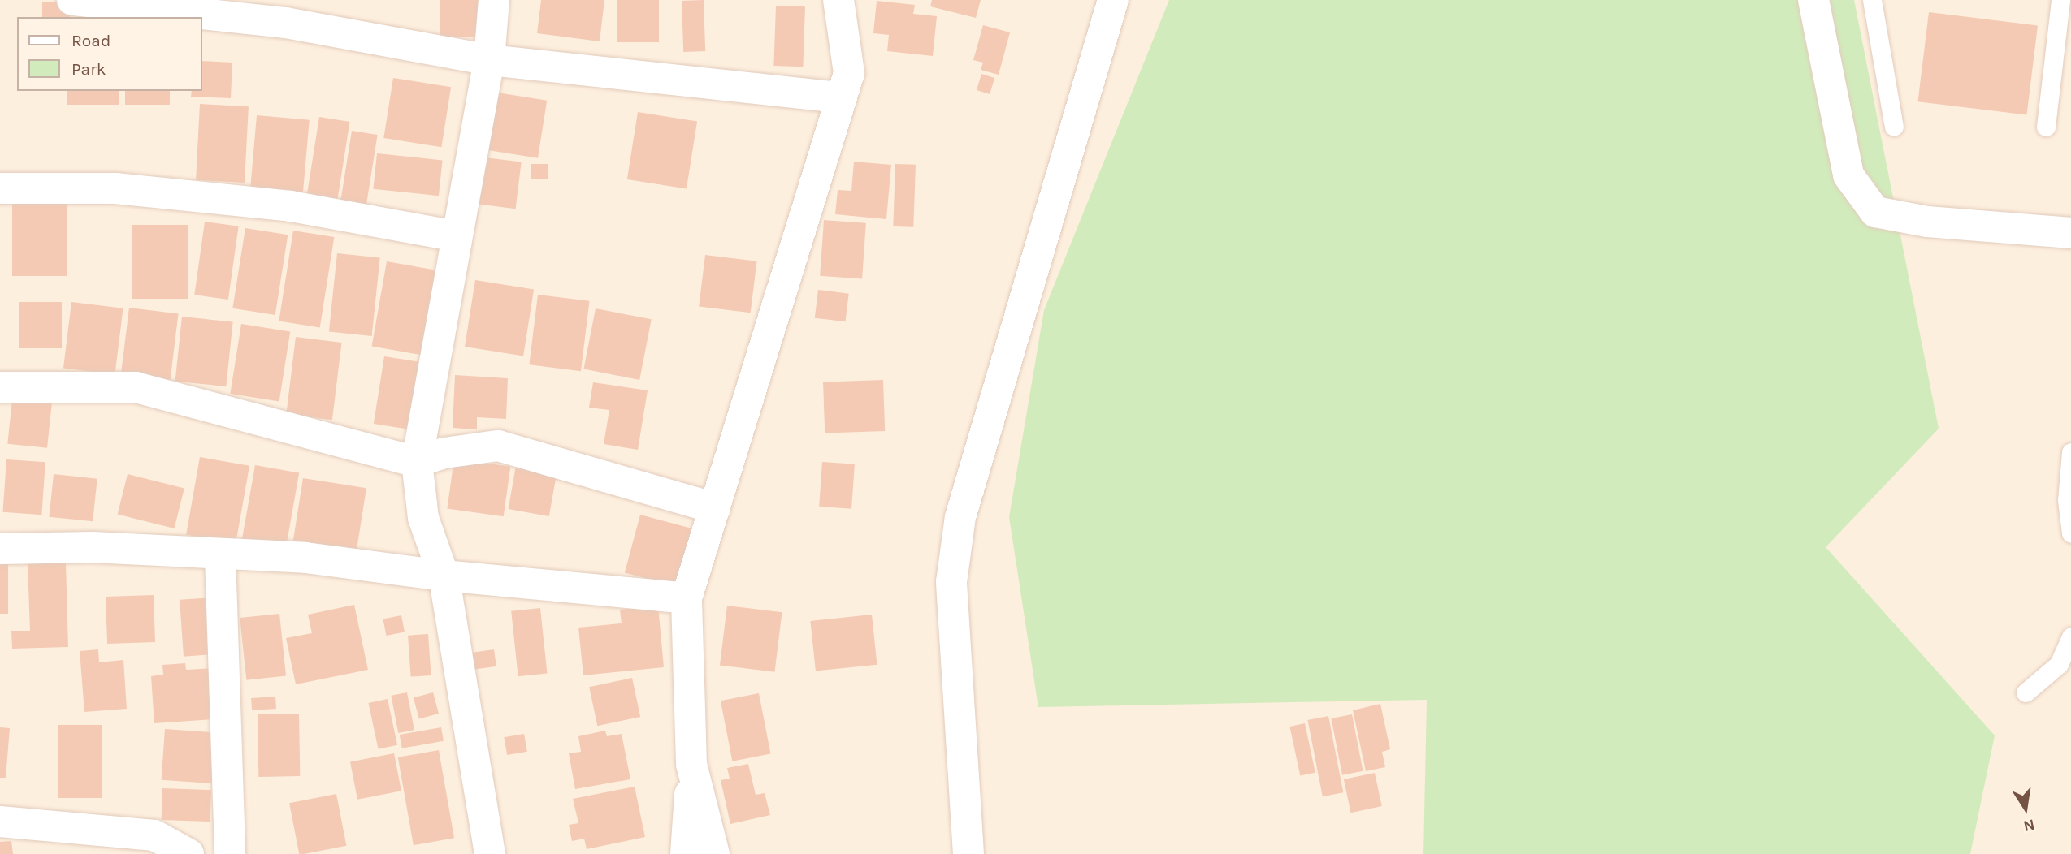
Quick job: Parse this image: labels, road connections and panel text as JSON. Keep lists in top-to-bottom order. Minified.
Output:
{"legend":["Road","Park"],"north":"bottom"}
